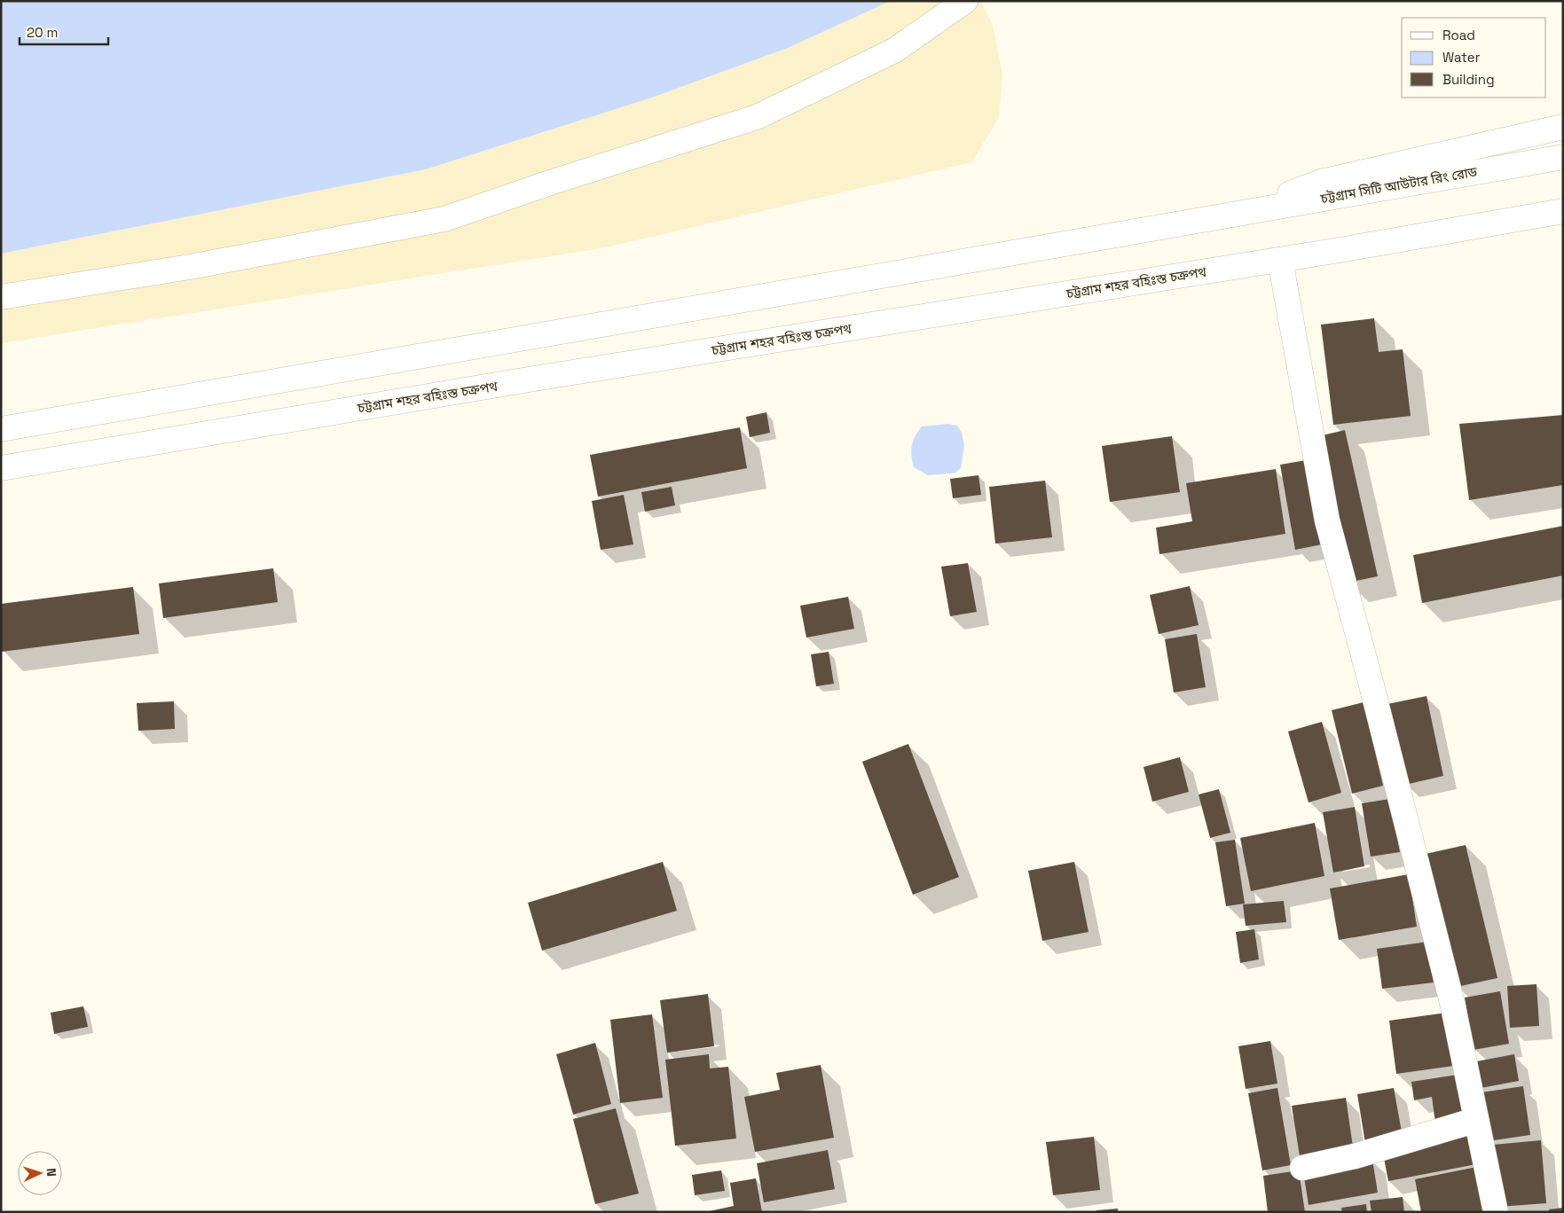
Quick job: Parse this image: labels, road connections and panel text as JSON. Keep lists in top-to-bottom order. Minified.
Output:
{"streets":{"main road":["চট্টগ্রাম সিটি আউটার রিং রোড","চট্টগ্রাম শহর বহিঃস্ত চক্রপথ"]},"legend":["Road","Water","Building"],"scale_bar":"20 m","north":"right"}
